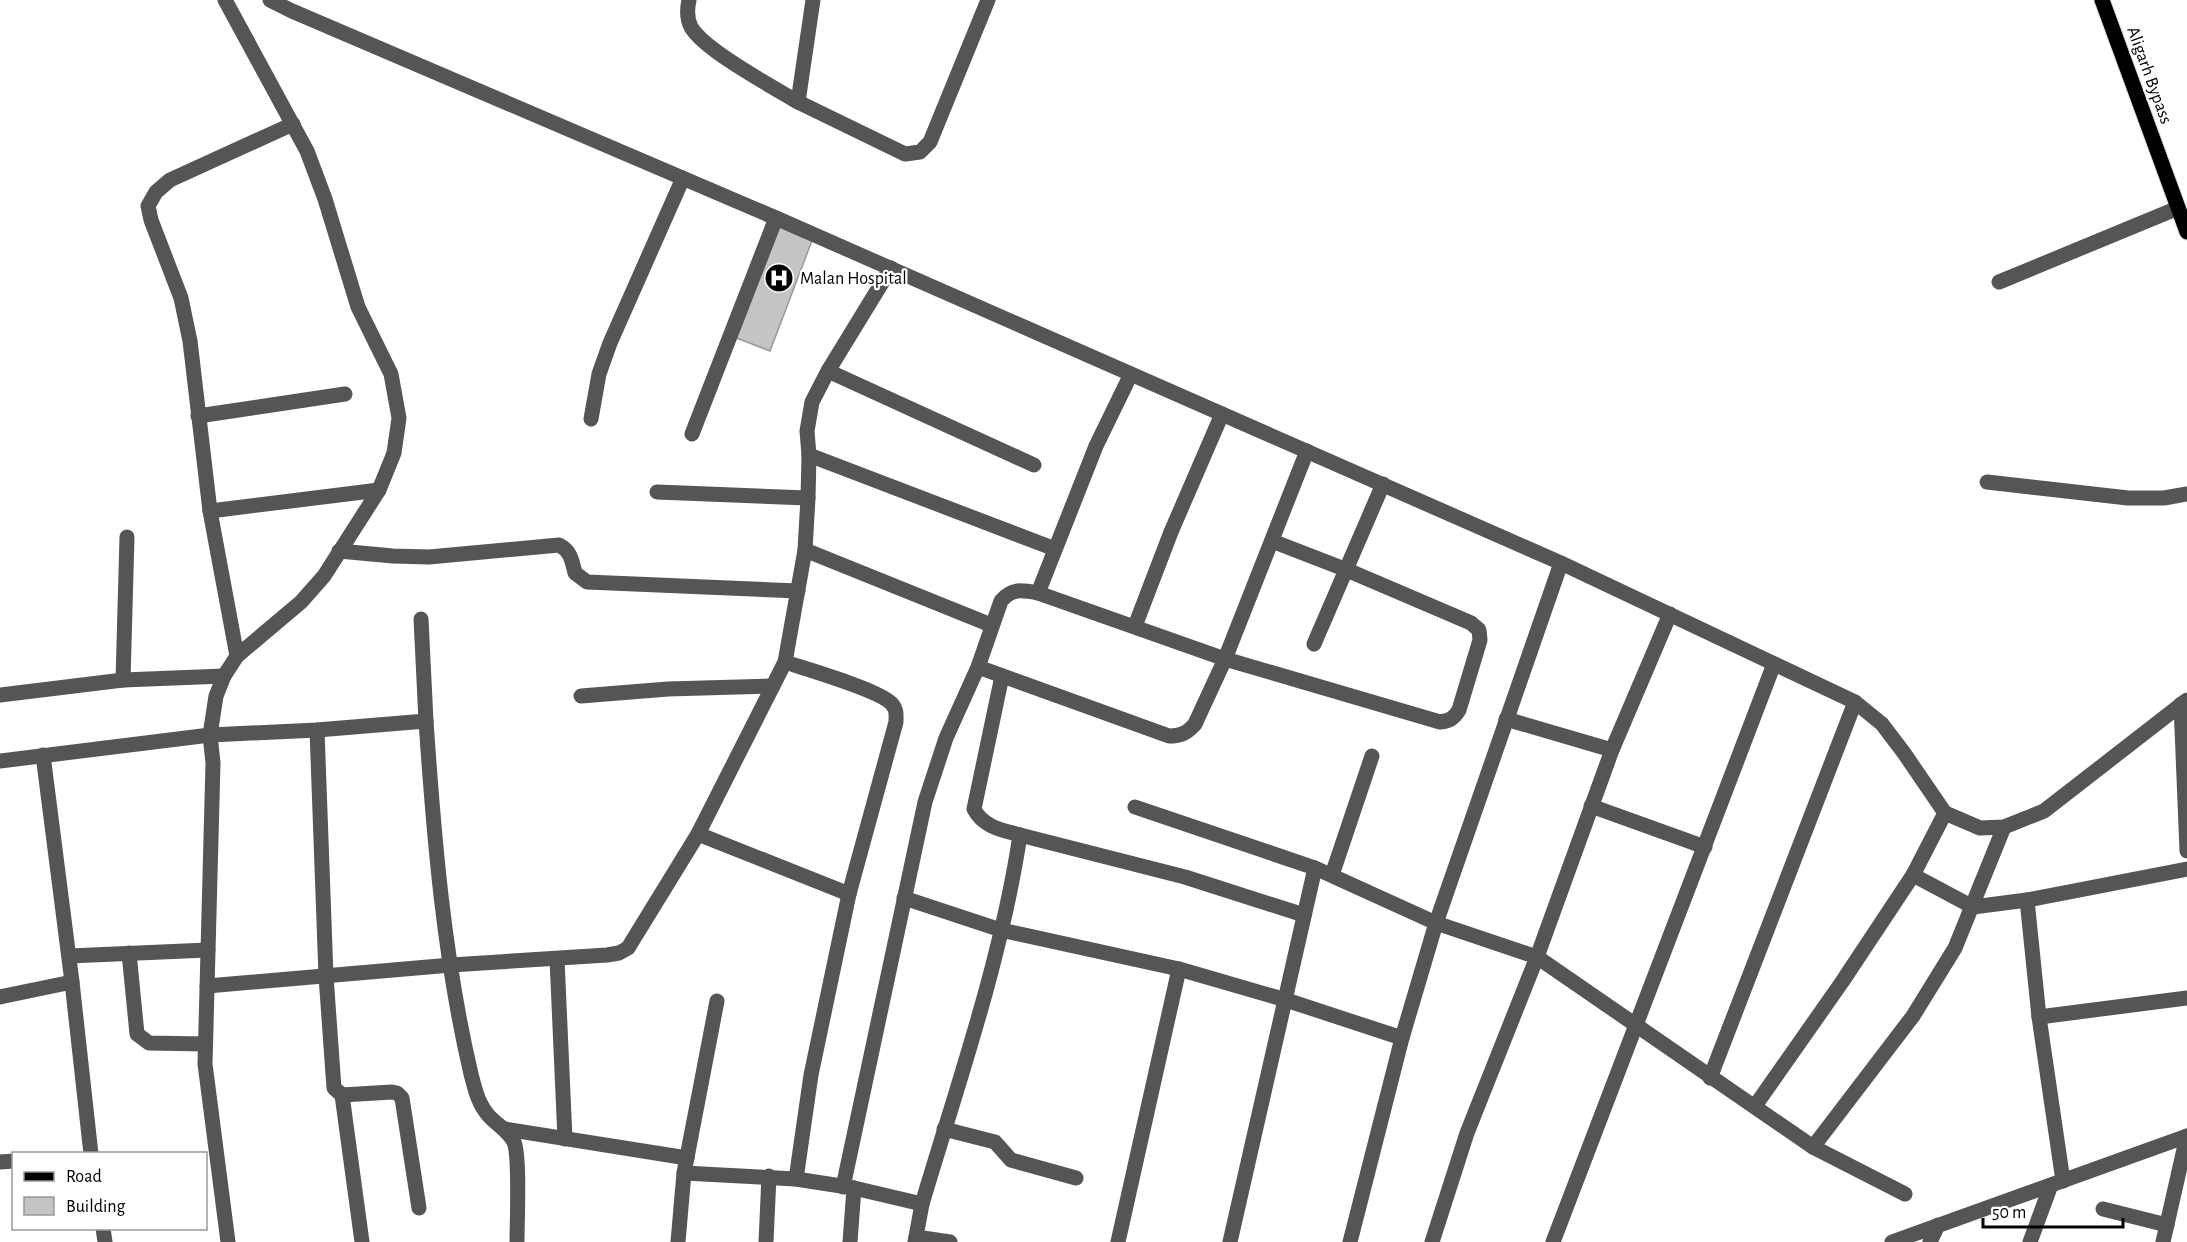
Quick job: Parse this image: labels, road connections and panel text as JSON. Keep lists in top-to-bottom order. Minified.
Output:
{"streets":{"main road":["Aligarh Bypass"]},"places":{"hospital":["Malan Hospital"]},"legend":["Road","Building"],"scale_bar":"50 m"}
